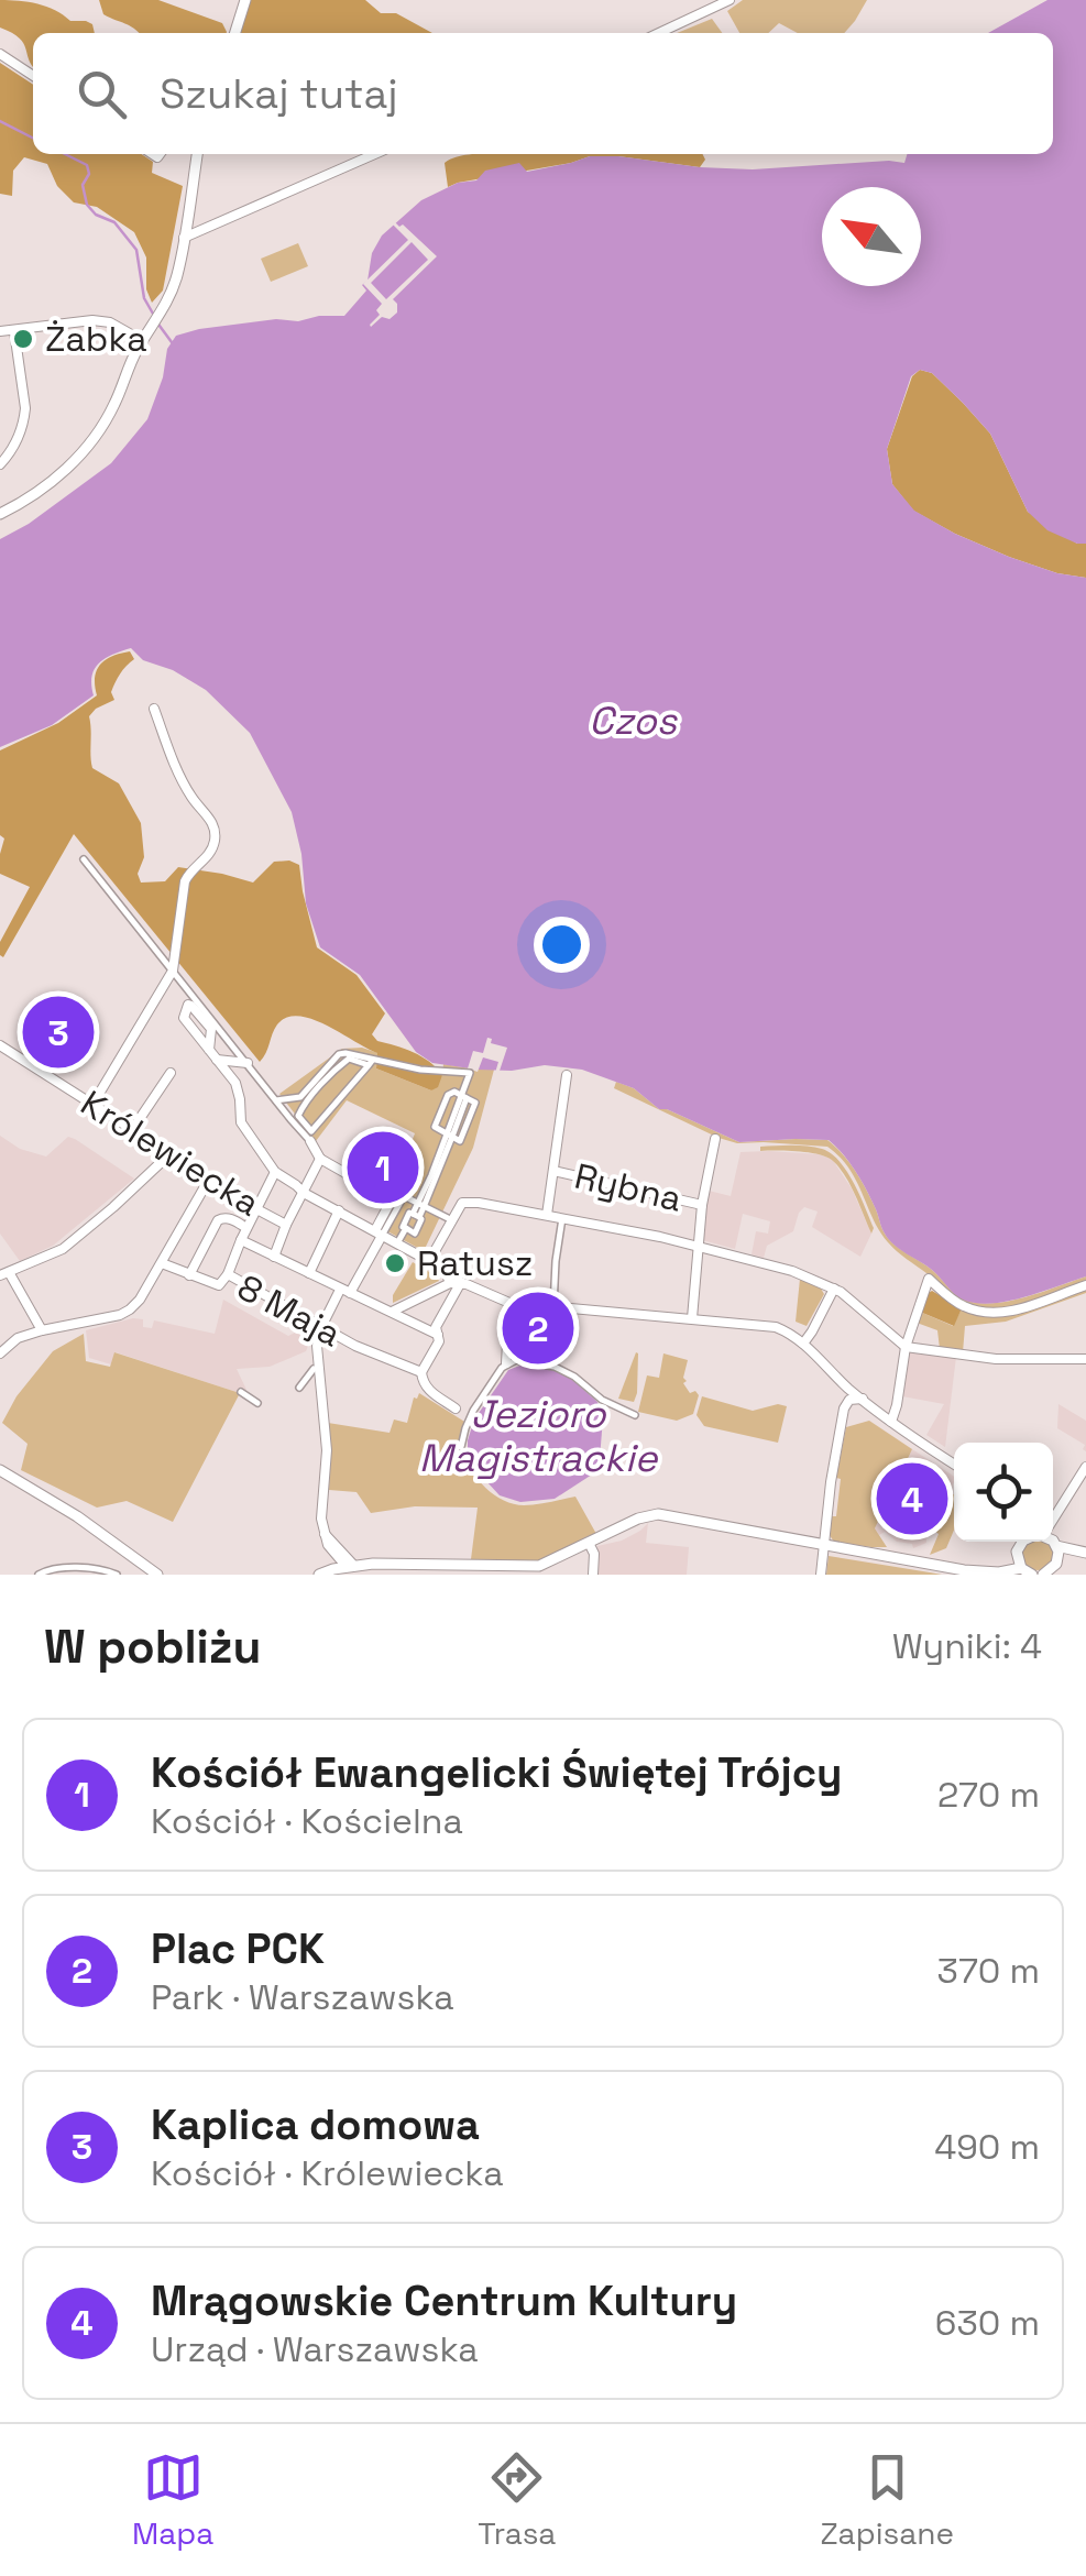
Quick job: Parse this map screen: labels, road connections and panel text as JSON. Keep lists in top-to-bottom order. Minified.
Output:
{"streets":{"street":["Królewiecka","Rybna","8 Maja"]},"water":["Czos","Jezioro Magistrackie"],"places":["Żabka","Ratusz"],"north":"top left","page":{"search":"Szukaj tutaj","pins":["3","1","2","4"],"heading":["W pobliżu","Wyniki: 4"],"list":[{"mark":"1","name":"Kościół Ewangelicki Świętej Trójcy","note":"Kościół · Kościelna","value":"270 m"},{"mark":"2","name":"Plac PCK","note":"Park · Warszawska","value":"370 m"},{"mark":"3","name":"Kaplica domowa","note":"Kościół · Królewiecka","value":"490 m"},{"mark":"4","name":"Mrągowskie Centrum Kultury","note":"Urząd · Warszawska","value":"630 m"}],"nav":["Mapa","Trasa","Zapisane"]}}
